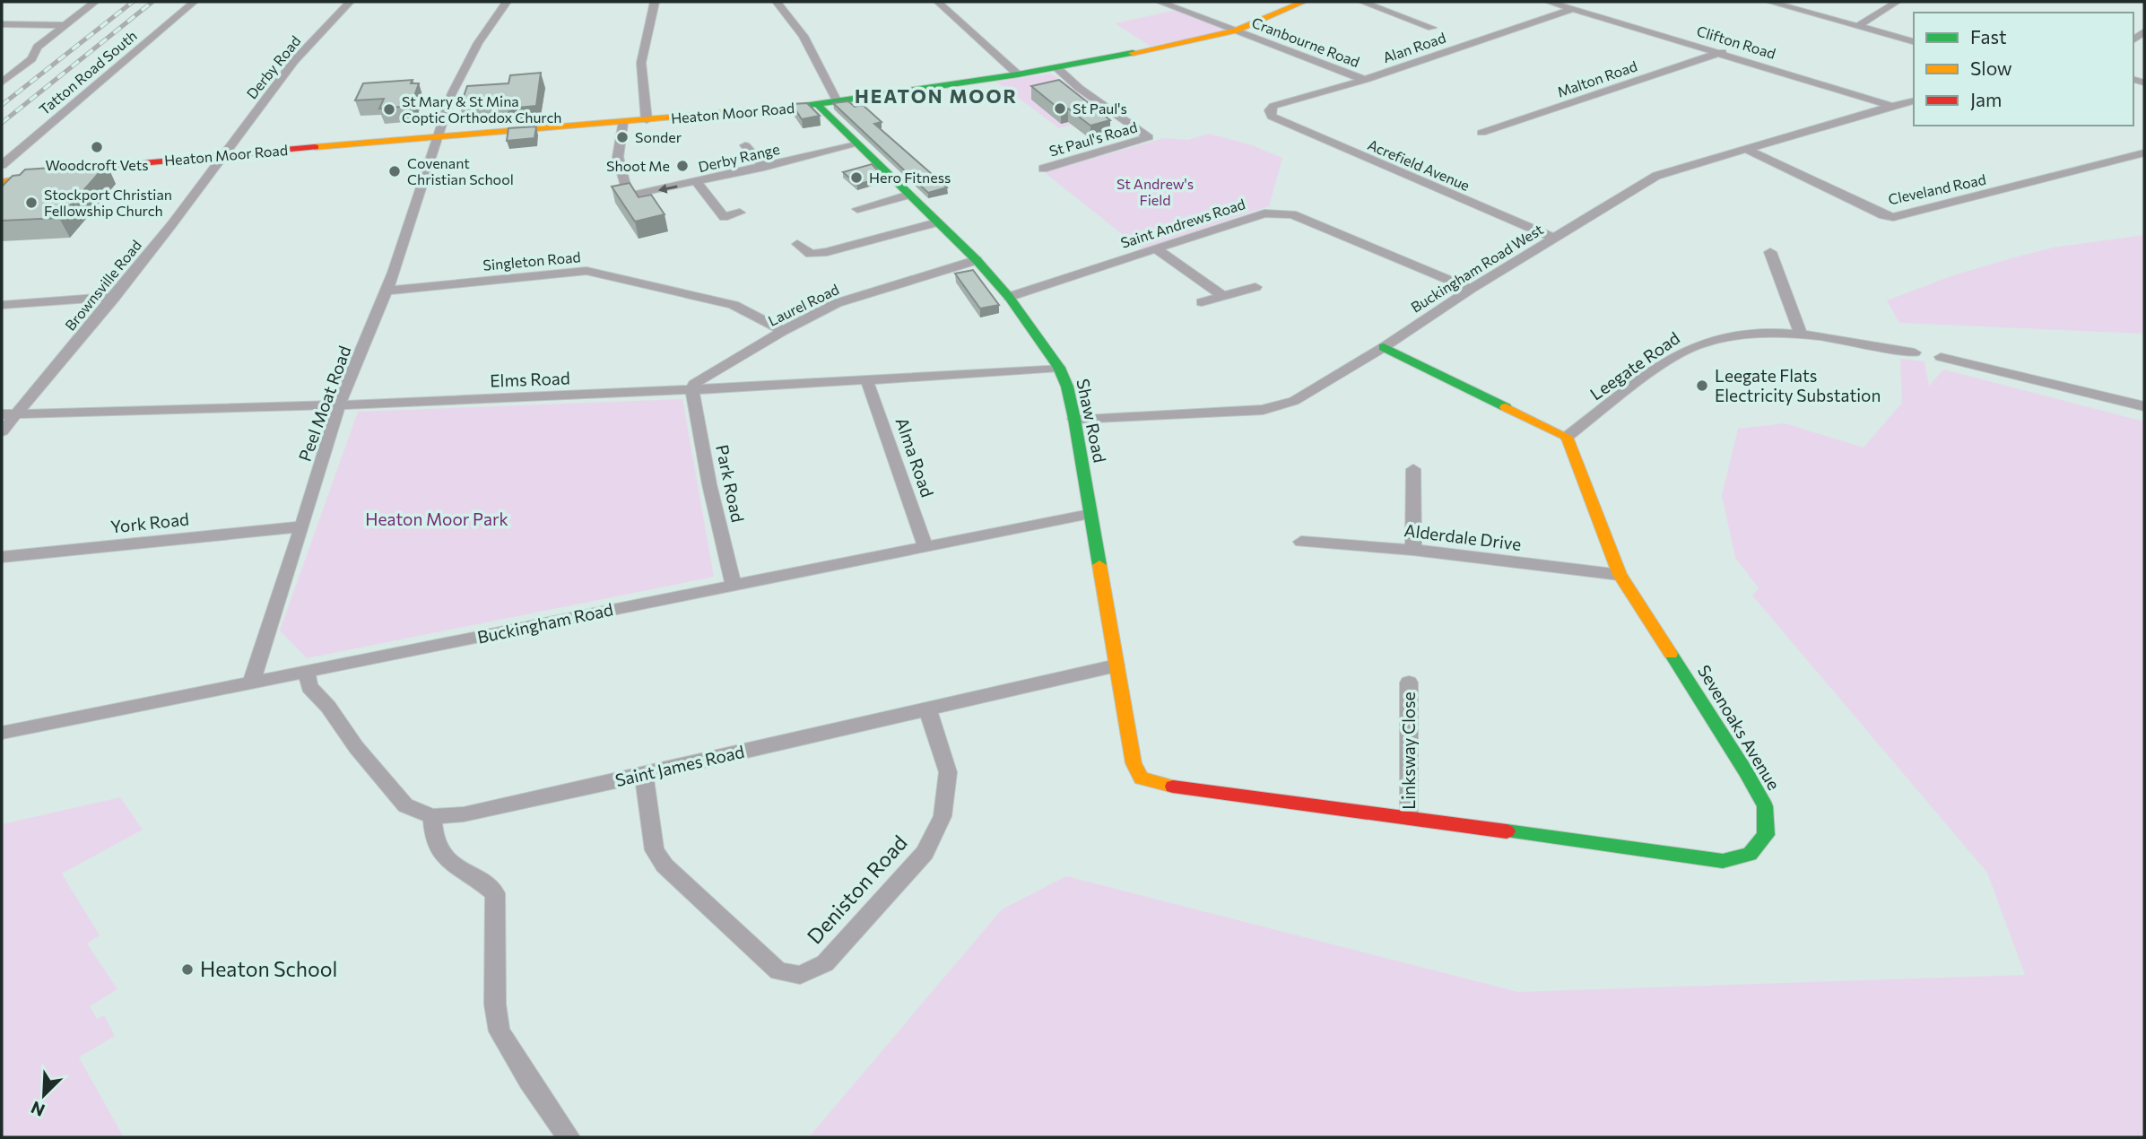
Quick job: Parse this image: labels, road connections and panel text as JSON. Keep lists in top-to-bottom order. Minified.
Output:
{"streets":{"street":["Cranbourne Road","Clifton Road","Alan Road","Derby Road","Tatton Road South","Malton Road","Heaton Moor Road","St Paul's Road","Derby Range","Acrefield Avenue","Cleveland Road","Saint Andrews Road","Singleton Road","Buckingham Road West","Brownsville Road","Laurel Road","Leegate Road","Elms Road","Peel Moat Road","Shaw Road","Alma Road","Park Road","York Road","Alderdale Drive","Buckingham Road","Sevenoaks Avenue","Linksway Close","Saint James Road","Deniston Road"]},"crossings":[["Cranbourne Road","Alan Road"],["Cranbourne Road","Heaton Moor Road"],["Clifton Road","Alan Road"],["Clifton Road","Malton Road"],["Clifton Road","Buckingham Road West"],["Alan Road","Acrefield Avenue"],["Derby Road","Heaton Moor Road"],["Derby Road","Brownsville Road"],["Heaton Moor Road","St Paul's Road"],["Heaton Moor Road","Derby Range"],["Heaton Moor Road","Brownsville Road"],["Heaton Moor Road","Peel Moat Road"],["Heaton Moor Road","Shaw Road"],["Derby Range","Shaw Road"],["Acrefield Avenue","Buckingham Road West"],["Cleveland Road","Buckingham Road West"],["Saint Andrews Road","Buckingham Road West"],["Saint Andrews Road","Shaw Road"],["Singleton Road","Laurel Road"],["Singleton Road","Peel Moat Road"],["Buckingham Road West","Shaw Road"],["Brownsville Road","Elms Road"],["Laurel Road","Elms Road"],["Laurel Road","Shaw Road"],["Laurel Road","Park Road"],["Leegate Road","Sevenoaks Avenue"],["Elms Road","Peel Moat Road"],["Elms Road","Shaw Road"],["Elms Road","Alma Road"],["Elms Road","Park Road"],["Peel Moat Road","York Road"],["Peel Moat Road","Buckingham Road"],["Shaw Road","Buckingham Road"],["Shaw Road","Sevenoaks Avenue"],["Shaw Road","Saint James Road"],["Alma Road","Buckingham Road"],["Park Road","Buckingham Road"],["Alderdale Drive","Sevenoaks Avenue"],["Buckingham Road","Saint James Road"],["Sevenoaks Avenue","Linksway Close"],["Saint James Road","Deniston Road"]],"districts":["HEATON MOOR"],"parks":["St Andrew's Field","Heaton Moor Park"],"places":["St Paul's","St Mary & St Mina Coptic Orthodox Church","Sonder","Woodcroft Vets","Shoot Me","Covenant Christian School","Hero Fitness","Stockport Christian Fellowship Church","Leegate Flats Electricity Substation","Heaton School"],"legend":["Fast","Slow","Jam"],"north":"bottom left"}
